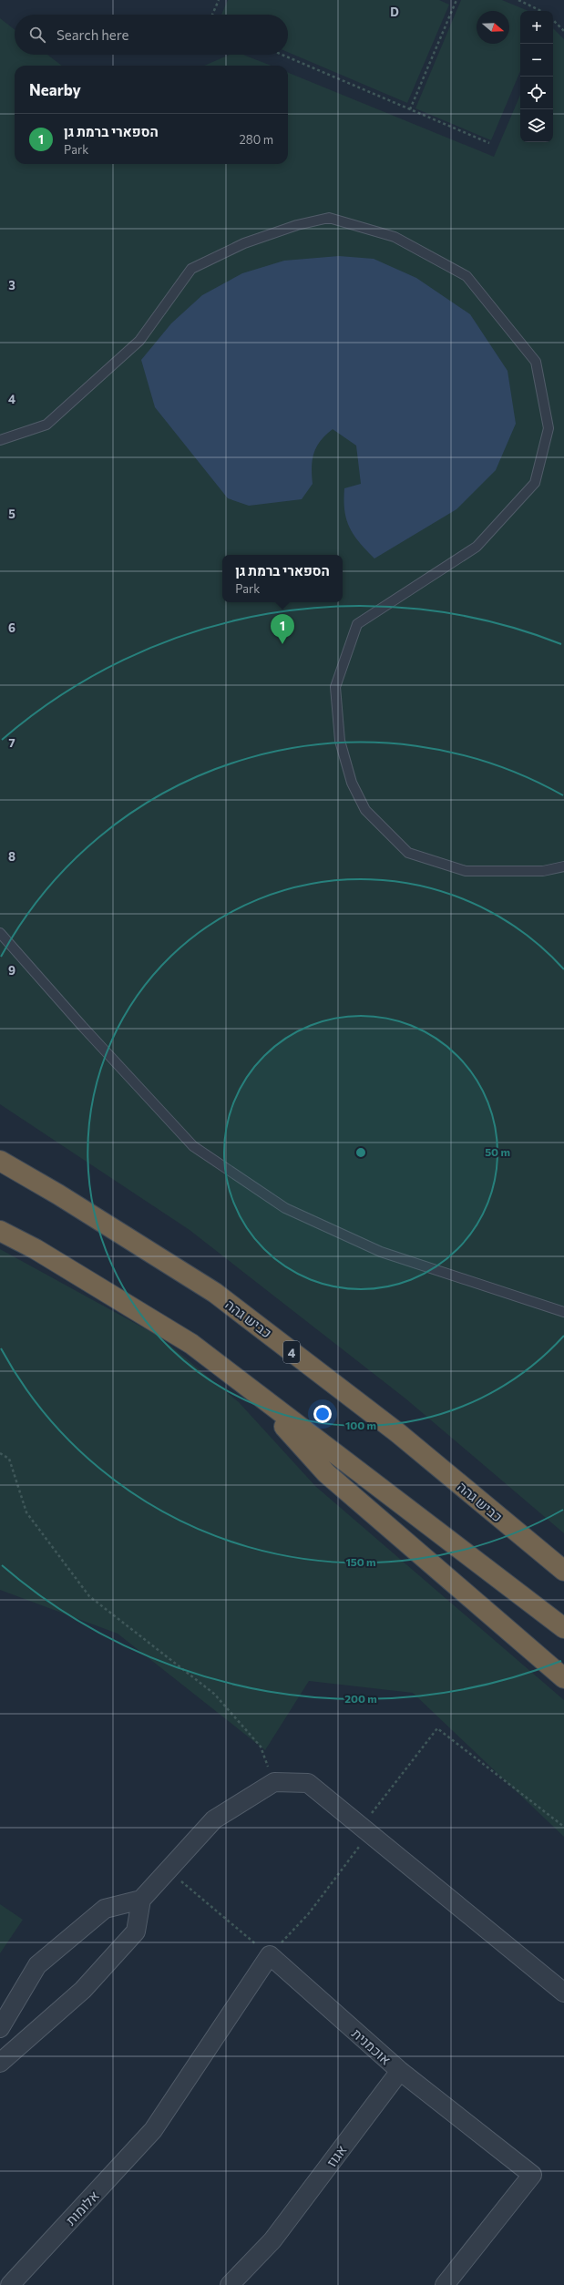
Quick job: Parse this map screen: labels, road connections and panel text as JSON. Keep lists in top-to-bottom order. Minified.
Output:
{"streets":{"highway":["כביש גהה","4"],"street":["אוכמנית","אגוז","אלומות"]},"crossings":[["אוכמנית","אגוז"],["אוכמנית","אלומות"]],"north":"right","page":{"map_buttons":["+","−"],"search":"Search here","heading":"Nearby","list":[{"mark":"1","name":"הספארי ברמת גן","note":"Park","value":"280 m"}],"popup":["הספארי ברמת גן","Park"],"pins":"1"},"grid":{"columns":["D"],"rows":["3","4","5","6","7","8","9"]},"rings":["50 m","100 m","150 m","200 m"]}
